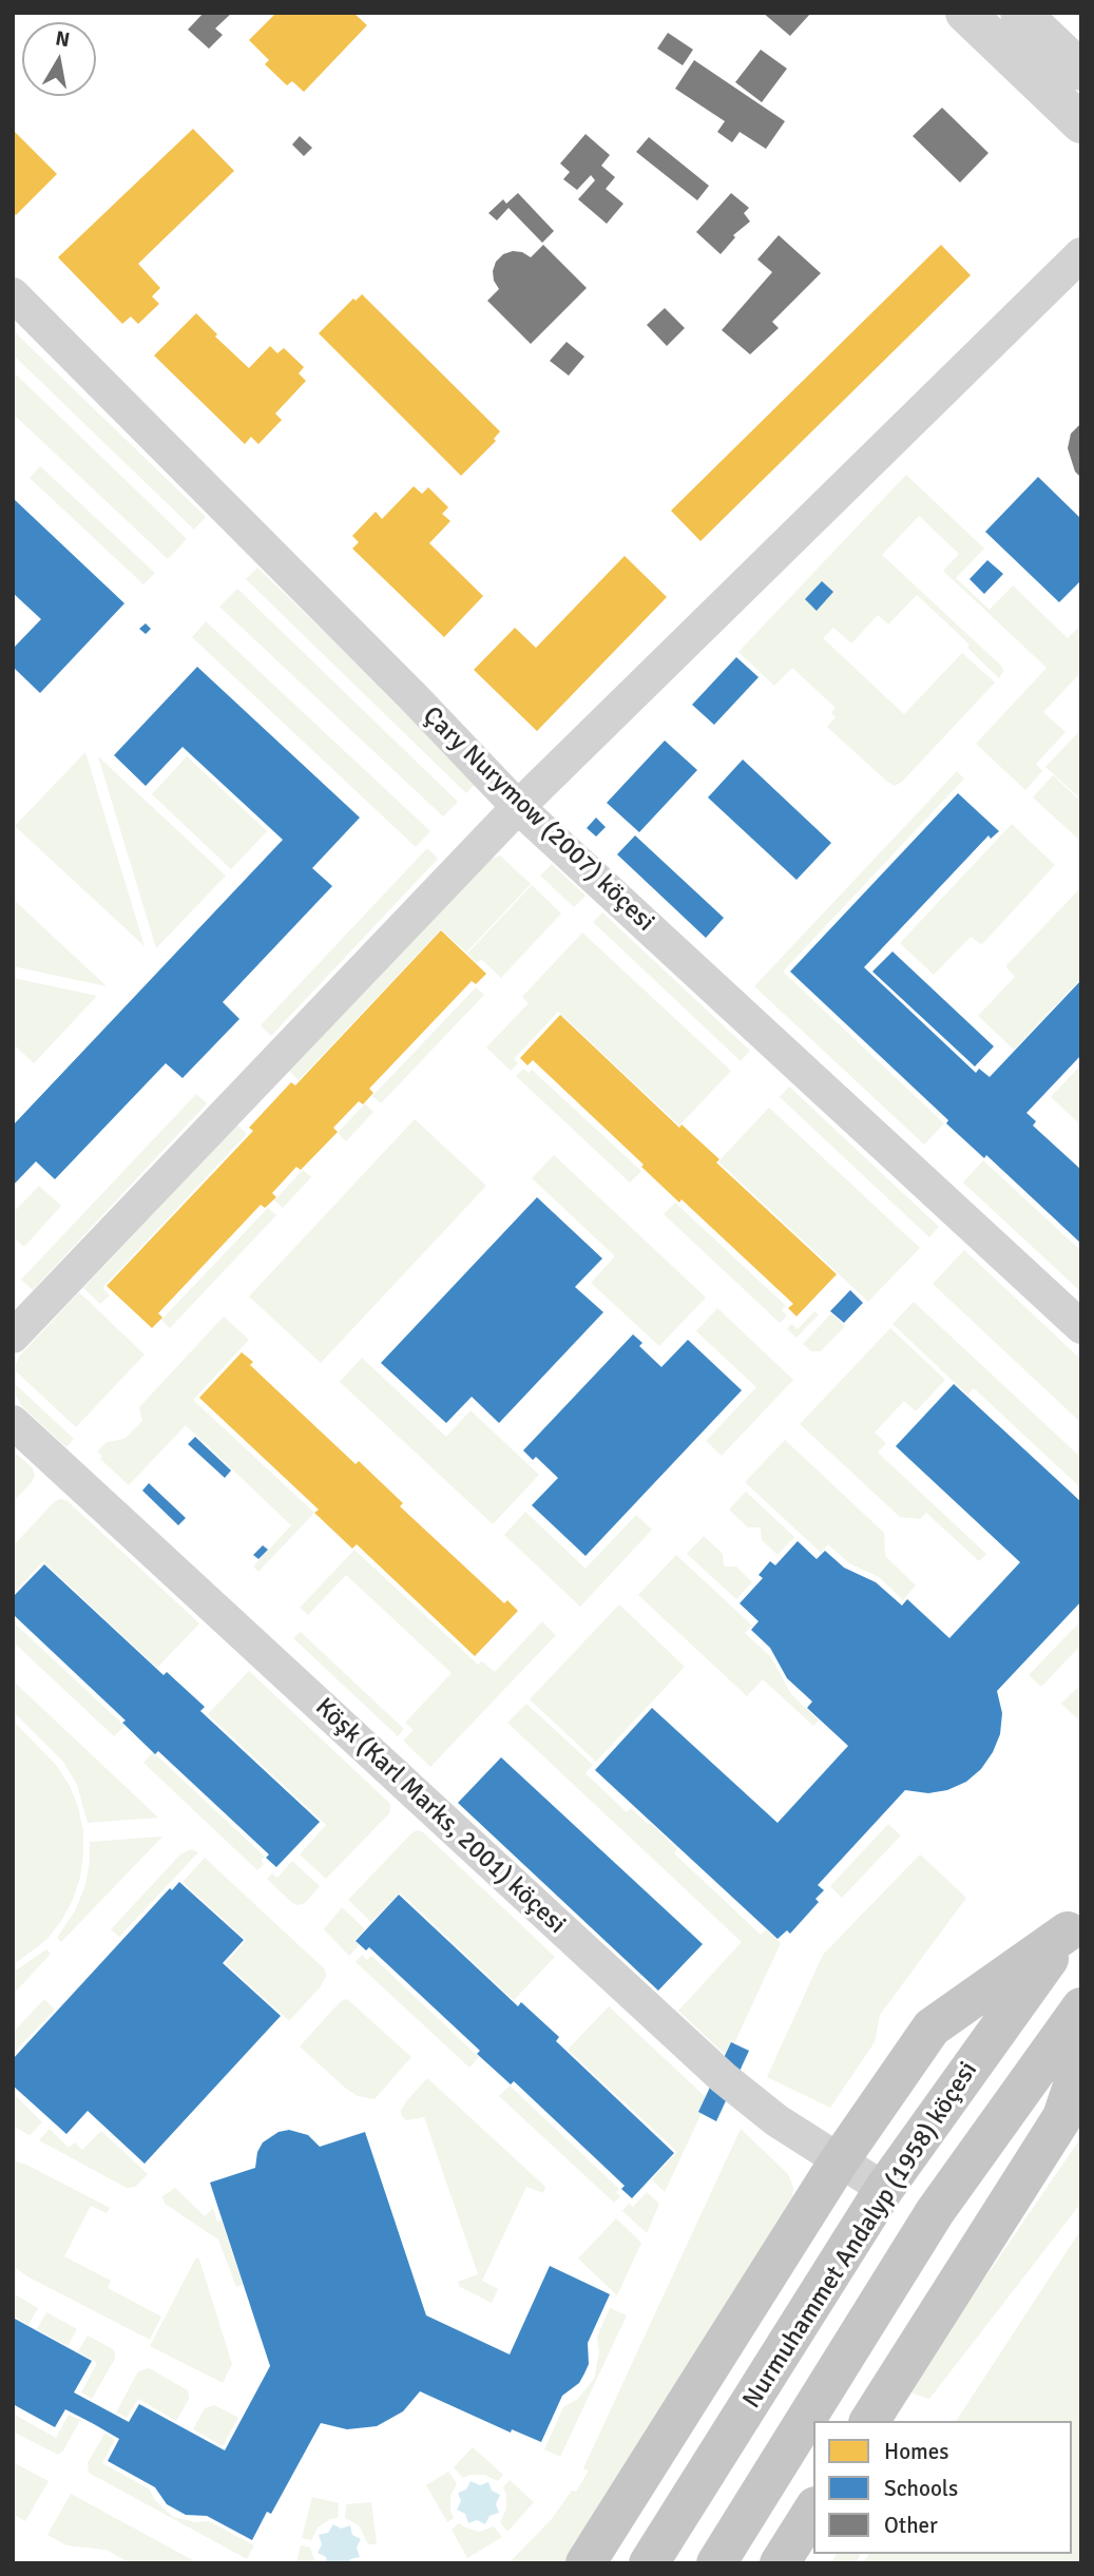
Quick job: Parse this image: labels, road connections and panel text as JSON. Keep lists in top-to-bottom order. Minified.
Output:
{"streets":{"main road":["Nurmuhammet Andalyp (1958) köçesi"],"street":["Çary Nurymow (2007) köçesi","Köşk (Karl Marks, 2001) köçesi"]},"crossings":[["Köşk (Karl Marks, 2001) köçesi","Nurmuhammet Andalyp (1958) köçesi"]],"legend":["Homes","Schools","Other"],"north":"top"}
